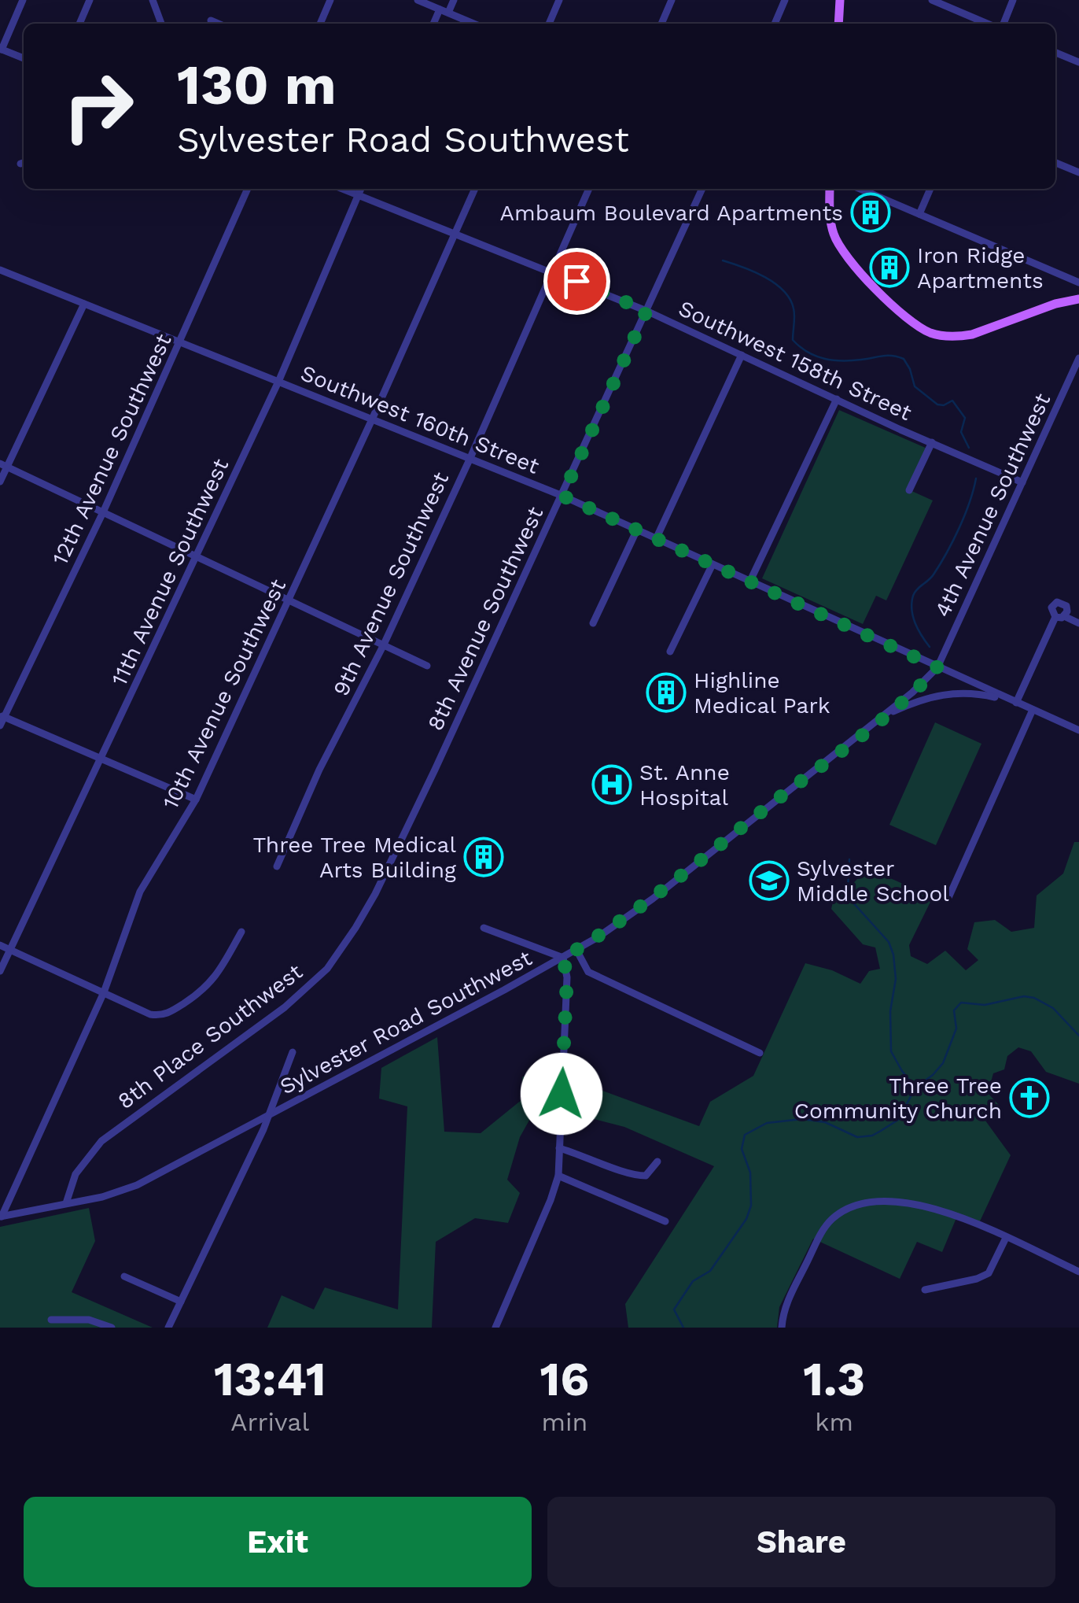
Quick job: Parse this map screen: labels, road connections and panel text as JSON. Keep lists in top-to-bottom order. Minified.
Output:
{"streets":{"street":["Southwest 158th Street","Southwest 160th Street","12th Avenue Southwest","4th Avenue Southwest","11th Avenue Southwest","9th Avenue Southwest","8th Avenue Southwest","10th Avenue Southwest","Sylvester Road Southwest","8th Place Southwest"]},"crossings":[["Southwest 158th Street","4th Avenue Southwest"],["Southwest 158th Street","11th Avenue Southwest"],["Southwest 158th Street","9th Avenue Southwest"],["Southwest 158th Street","8th Avenue Southwest"],["Southwest 158th Street","10th Avenue Southwest"],["Southwest 160th Street","12th Avenue Southwest"],["Southwest 160th Street","4th Avenue Southwest"],["Southwest 160th Street","11th Avenue Southwest"],["Southwest 160th Street","9th Avenue Southwest"],["Southwest 160th Street","8th Avenue Southwest"],["Southwest 160th Street","10th Avenue Southwest"],["Southwest 160th Street","Sylvester Road Southwest"],["4th Avenue Southwest","Sylvester Road Southwest"],["8th Avenue Southwest","8th Place Southwest"],["10th Avenue Southwest","Sylvester Road Southwest"],["Sylvester Road Southwest","8th Place Southwest"]],"places":{"building":["Ambaum Boulevard Apartments","Iron Ridge Apartments","Highline Medical Park","Three Tree Medical Arts Building"],"hospital":["St. Anne Hospital"],"school or university":["Sylvester Middle School"],"church":["Three Tree Community Church"]},"page":{"turn":["130 m","Sylvester Road Southwest"],"eta":["13:41","Arrival","16","min","1.3","km"],"buttons":["Exit","Share"]}}
